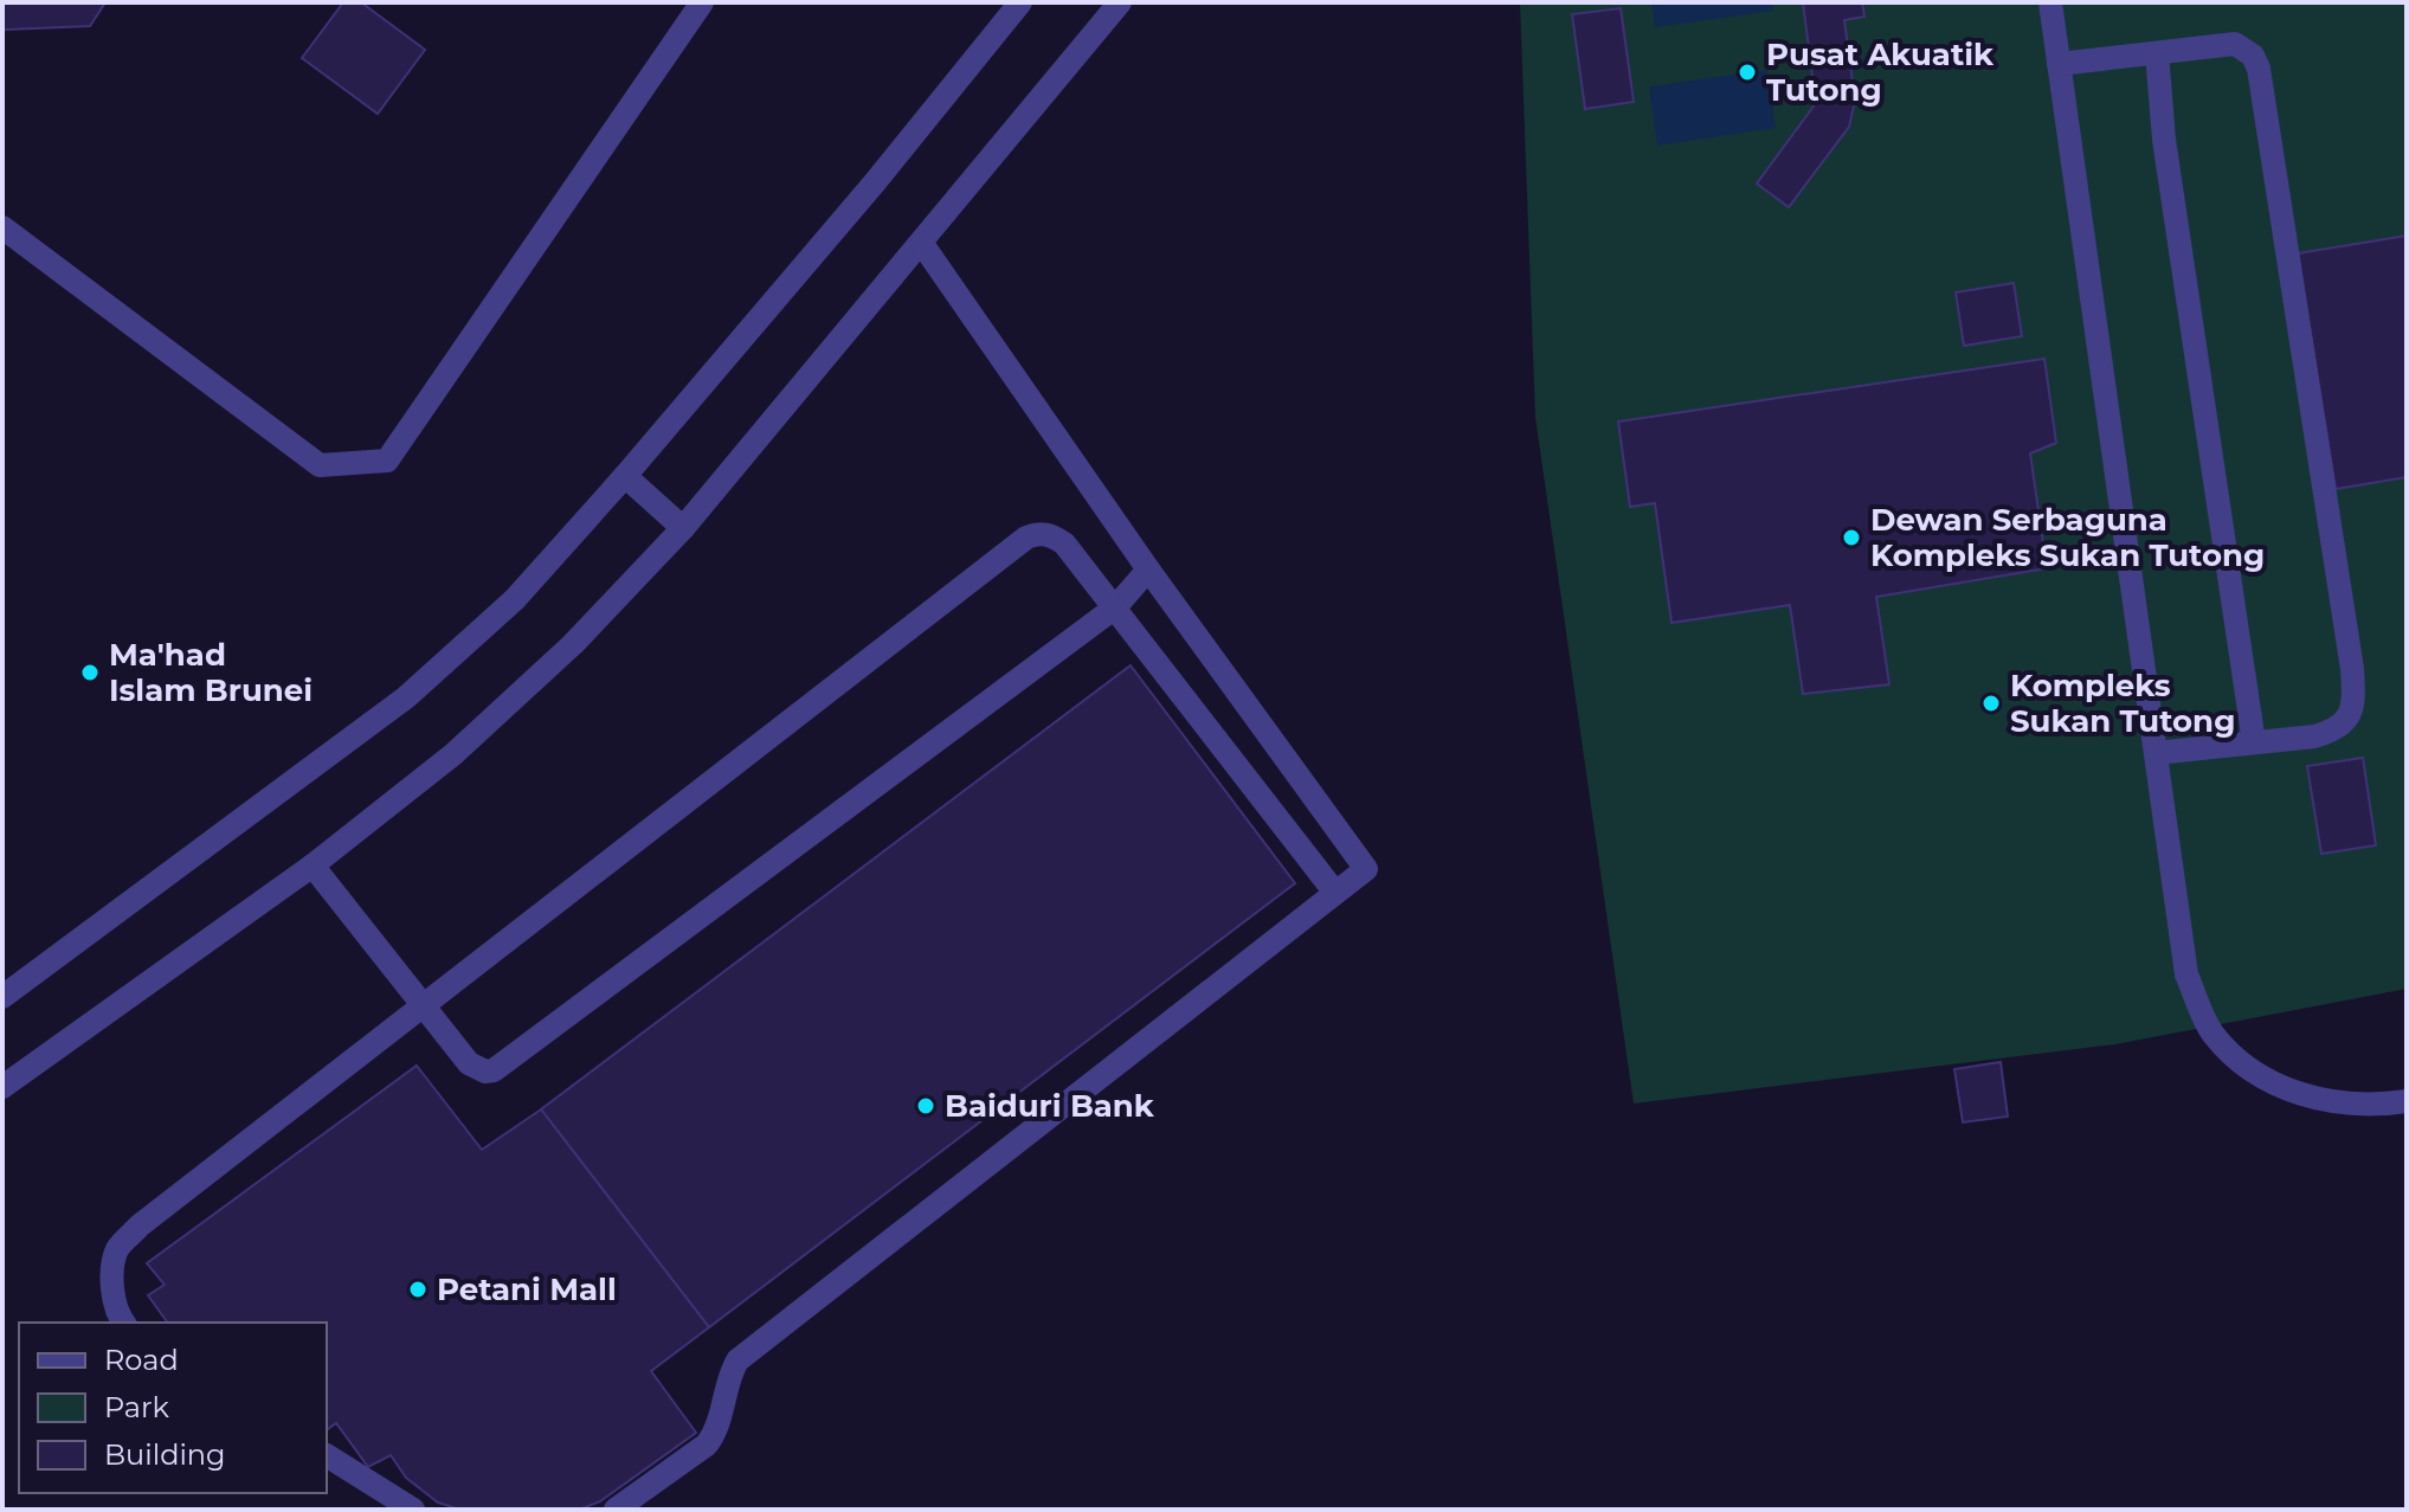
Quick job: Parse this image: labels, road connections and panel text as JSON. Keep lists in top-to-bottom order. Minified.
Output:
{"places":["Pusat Akuatik Tutong","Dewan Serbaguna Kompleks Sukan Tutong","Ma'had Islam Brunei","Kompleks Sukan Tutong","Baiduri Bank","Petani Mall"],"legend":["Road","Park","Building"]}
